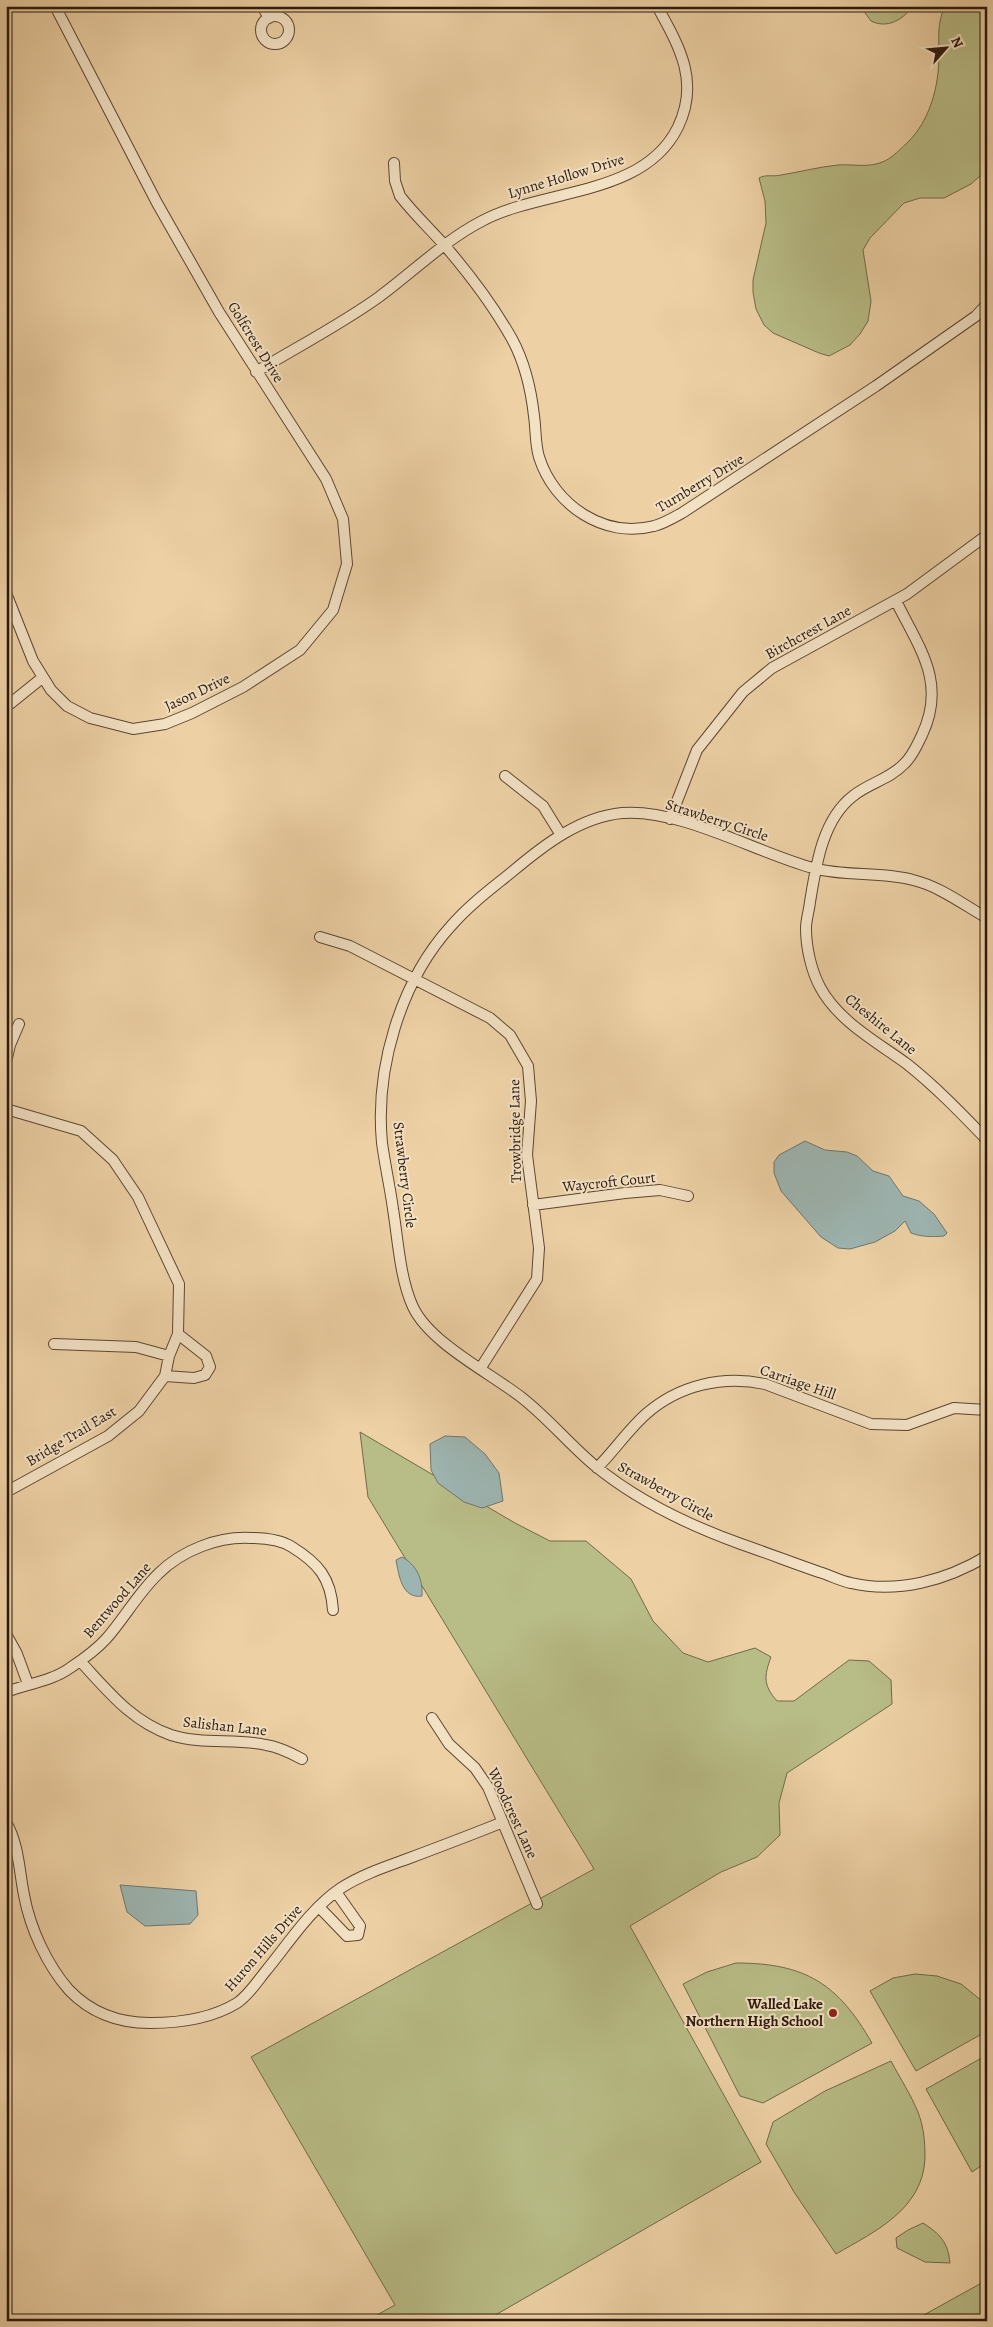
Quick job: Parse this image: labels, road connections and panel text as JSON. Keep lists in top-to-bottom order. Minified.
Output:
{"streets":{"street":["Lynne Hollow Drive","Golfcrest Drive","Turnberry Drive","Birchcrest Lane","Jason Drive","Strawberry Circle","Cheshire Lane","Trowbridge Lane","Waycroft Court","Carriage Hill","Bridge Trail East","Bentwood Lane","Salishan Lane","Woodcrest Lane","Huron Hills Drive"]},"crossings":[["Lynne Hollow Drive","Golfcrest Drive"],["Lynne Hollow Drive","Turnberry Drive"],["Golfcrest Drive","Jason Drive"],["Birchcrest Lane","Strawberry Circle"],["Birchcrest Lane","Cheshire Lane"],["Strawberry Circle","Cheshire Lane"],["Strawberry Circle","Trowbridge Lane"],["Strawberry Circle","Carriage Hill"],["Trowbridge Lane","Waycroft Court"],["Bentwood Lane","Salishan Lane"],["Woodcrest Lane","Huron Hills Drive"]],"places":["Walled Lake Northern High School"],"north":"top right"}
